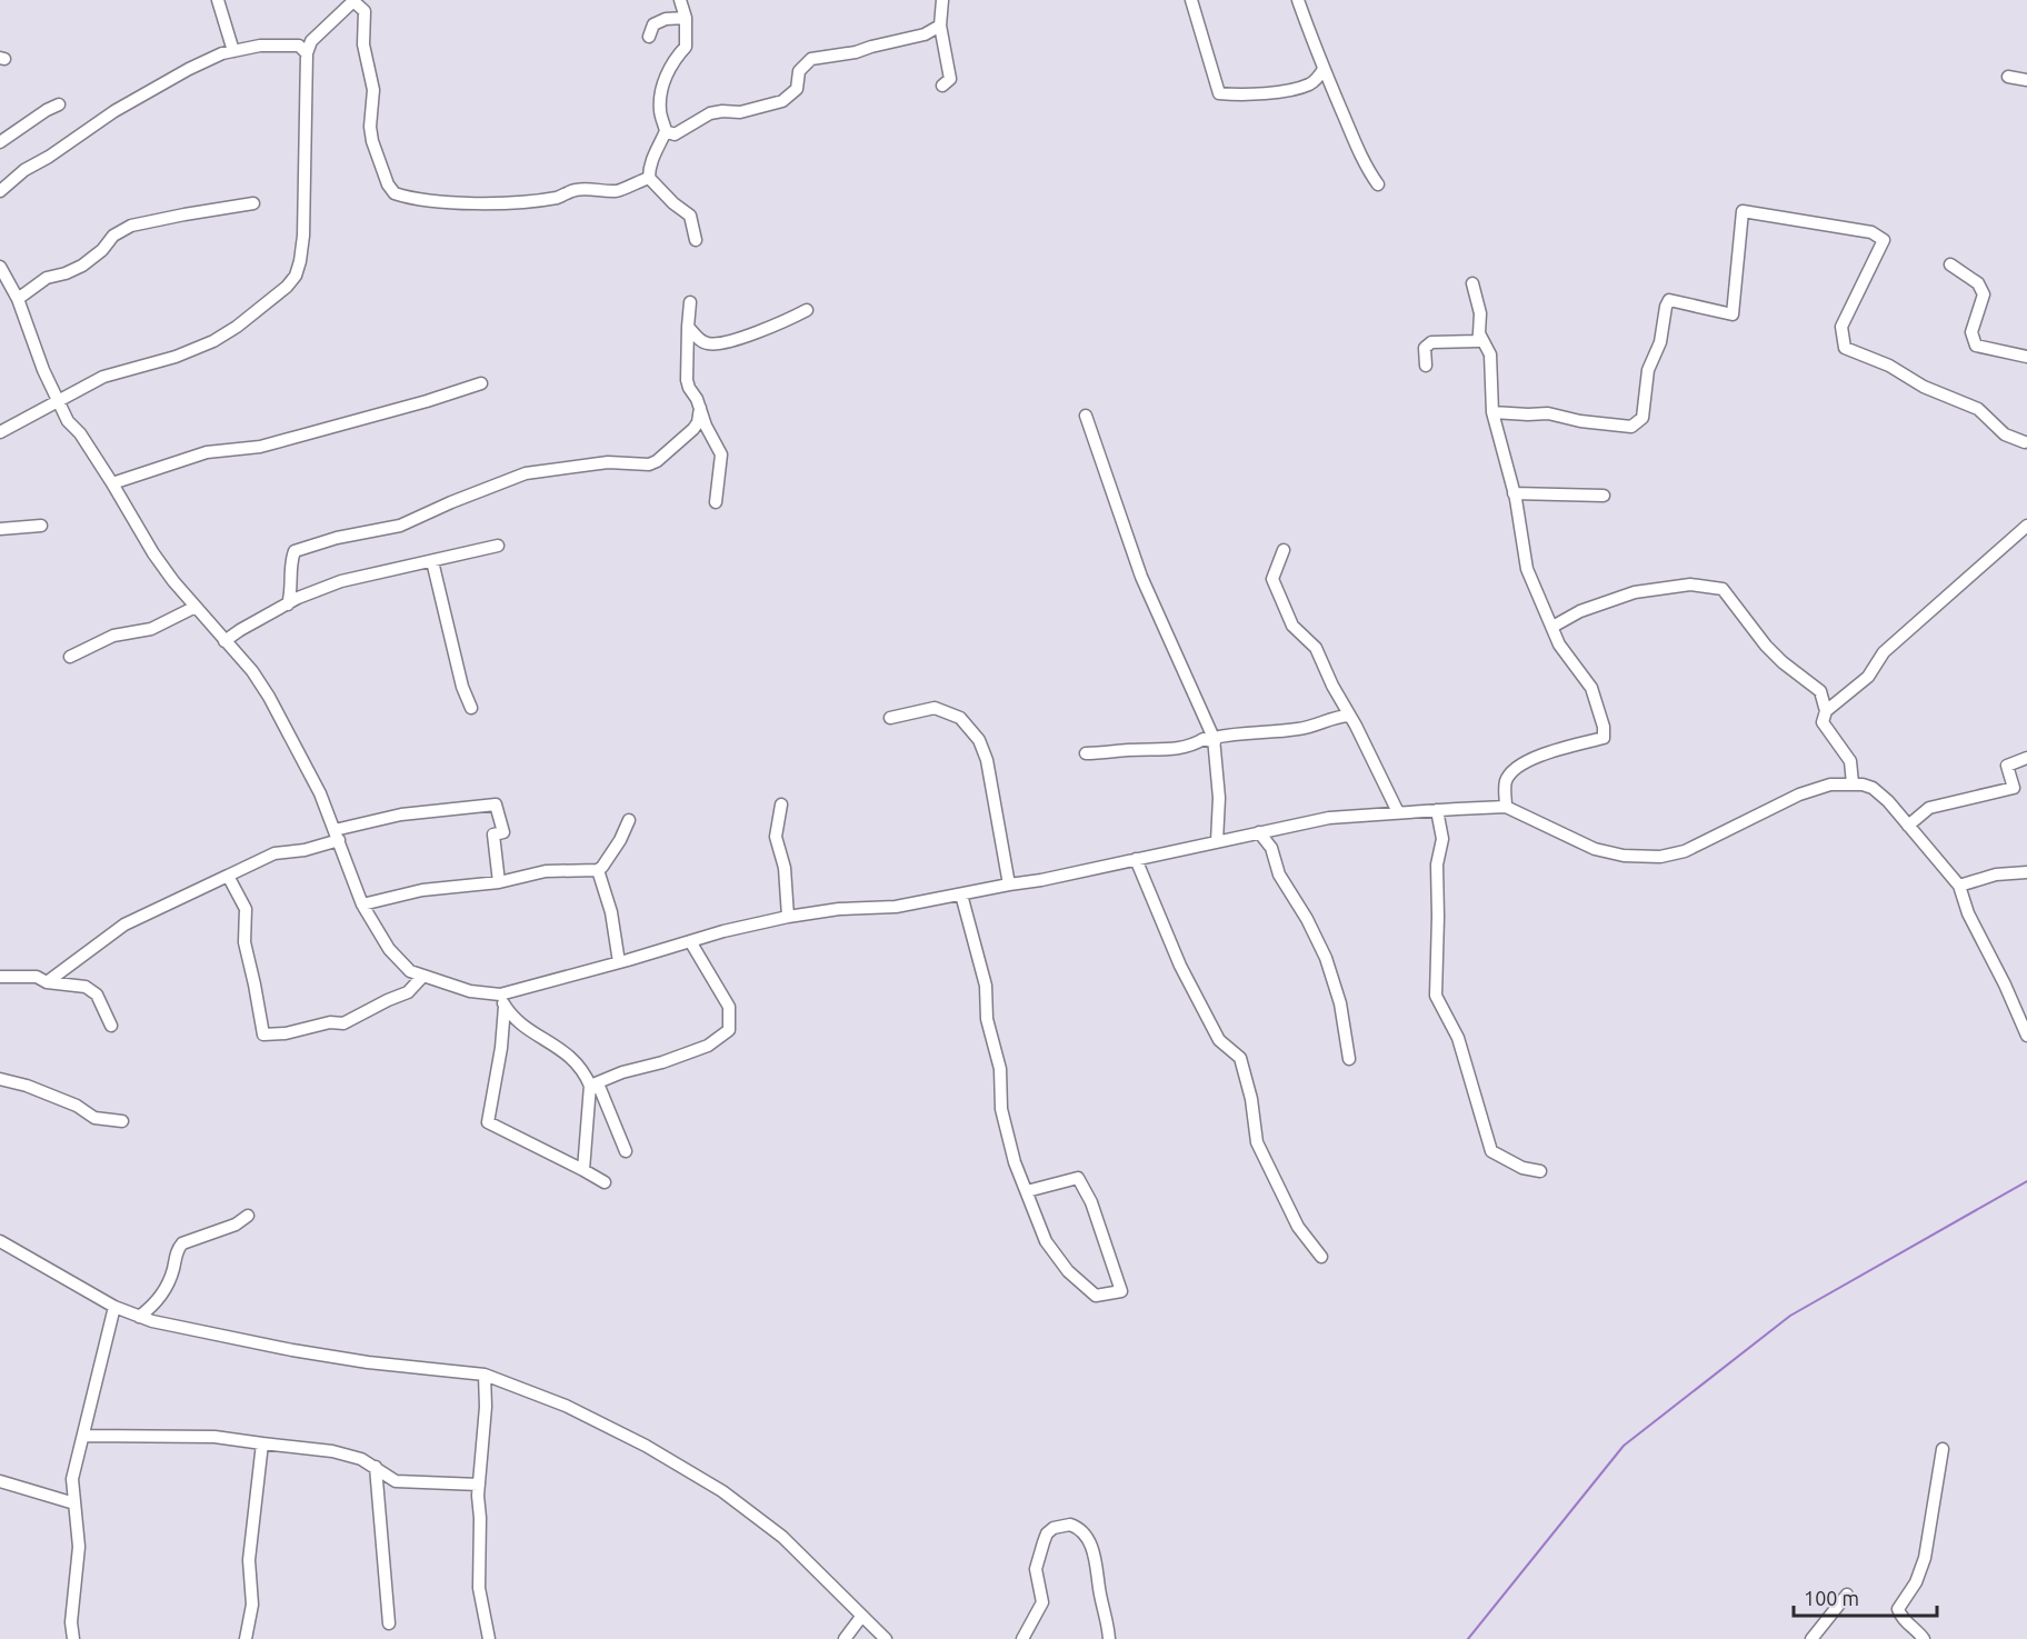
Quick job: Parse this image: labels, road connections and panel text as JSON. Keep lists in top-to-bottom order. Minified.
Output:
{"scale_bar":"100 m"}
